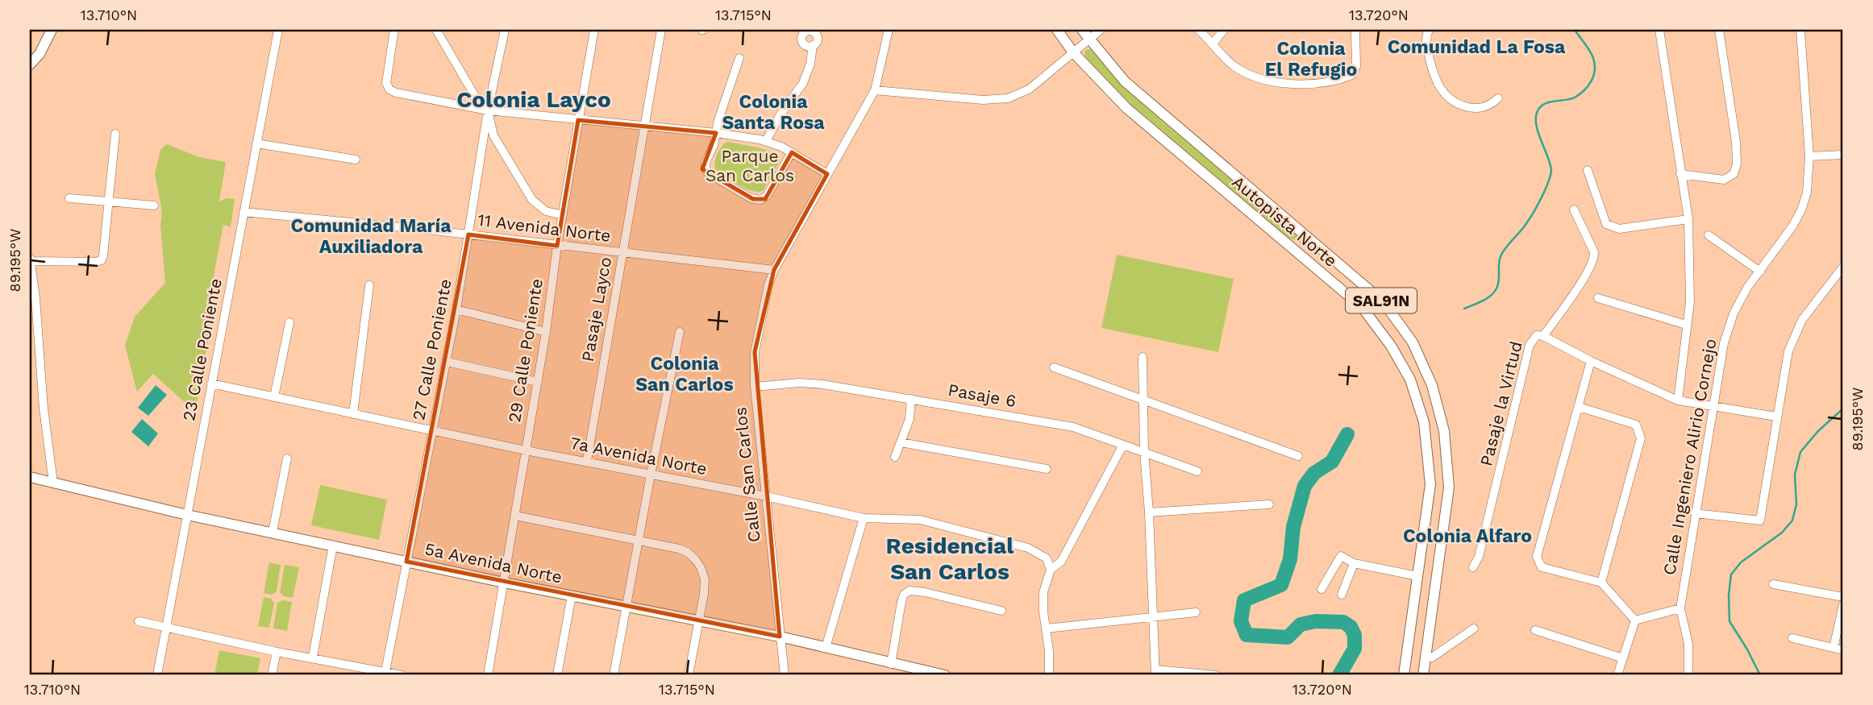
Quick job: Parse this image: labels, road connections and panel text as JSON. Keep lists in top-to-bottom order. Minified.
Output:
{"streets":{"main road":["Autopista Norte","SAL91N","5a Avenida Norte"],"street":["11 Avenida Norte","Pasaje Layco","23 Calle Poniente","27 Calle Poniente","29 Calle Poniente","Pasaje 6","Pasaje la Virtud","7a Avenida Norte","Calle Ingeniero Alirio Cornejo","Calle San Carlos"]},"crossings":[["11 Avenida Norte","Pasaje Layco"],["11 Avenida Norte","23 Calle Poniente"],["11 Avenida Norte","27 Calle Poniente"],["11 Avenida Norte","29 Calle Poniente"],["11 Avenida Norte","Calle San Carlos"],["Pasaje Layco","7a Avenida Norte"],["23 Calle Poniente","7a Avenida Norte"],["23 Calle Poniente","5a Avenida Norte"],["27 Calle Poniente","7a Avenida Norte"],["27 Calle Poniente","5a Avenida Norte"],["29 Calle Poniente","7a Avenida Norte"],["29 Calle Poniente","5a Avenida Norte"],["Pasaje 6","Calle San Carlos"],["Pasaje la Virtud","Calle Ingeniero Alirio Cornejo"],["7a Avenida Norte","Calle San Carlos"],["Calle San Carlos","5a Avenida Norte"]],"districts":["Comunidad La Fosa","Colonia El Refugio","Colonia Layco","Colonia Santa Rosa","Comunidad María Auxiliadora","Colonia San Carlos","Colonia Alfaro","Residencial San Carlos"],"parks":["Parque San Carlos"],"coordinates":["13.710°N","13.715°N","13.720°N","89.195°W"]}
